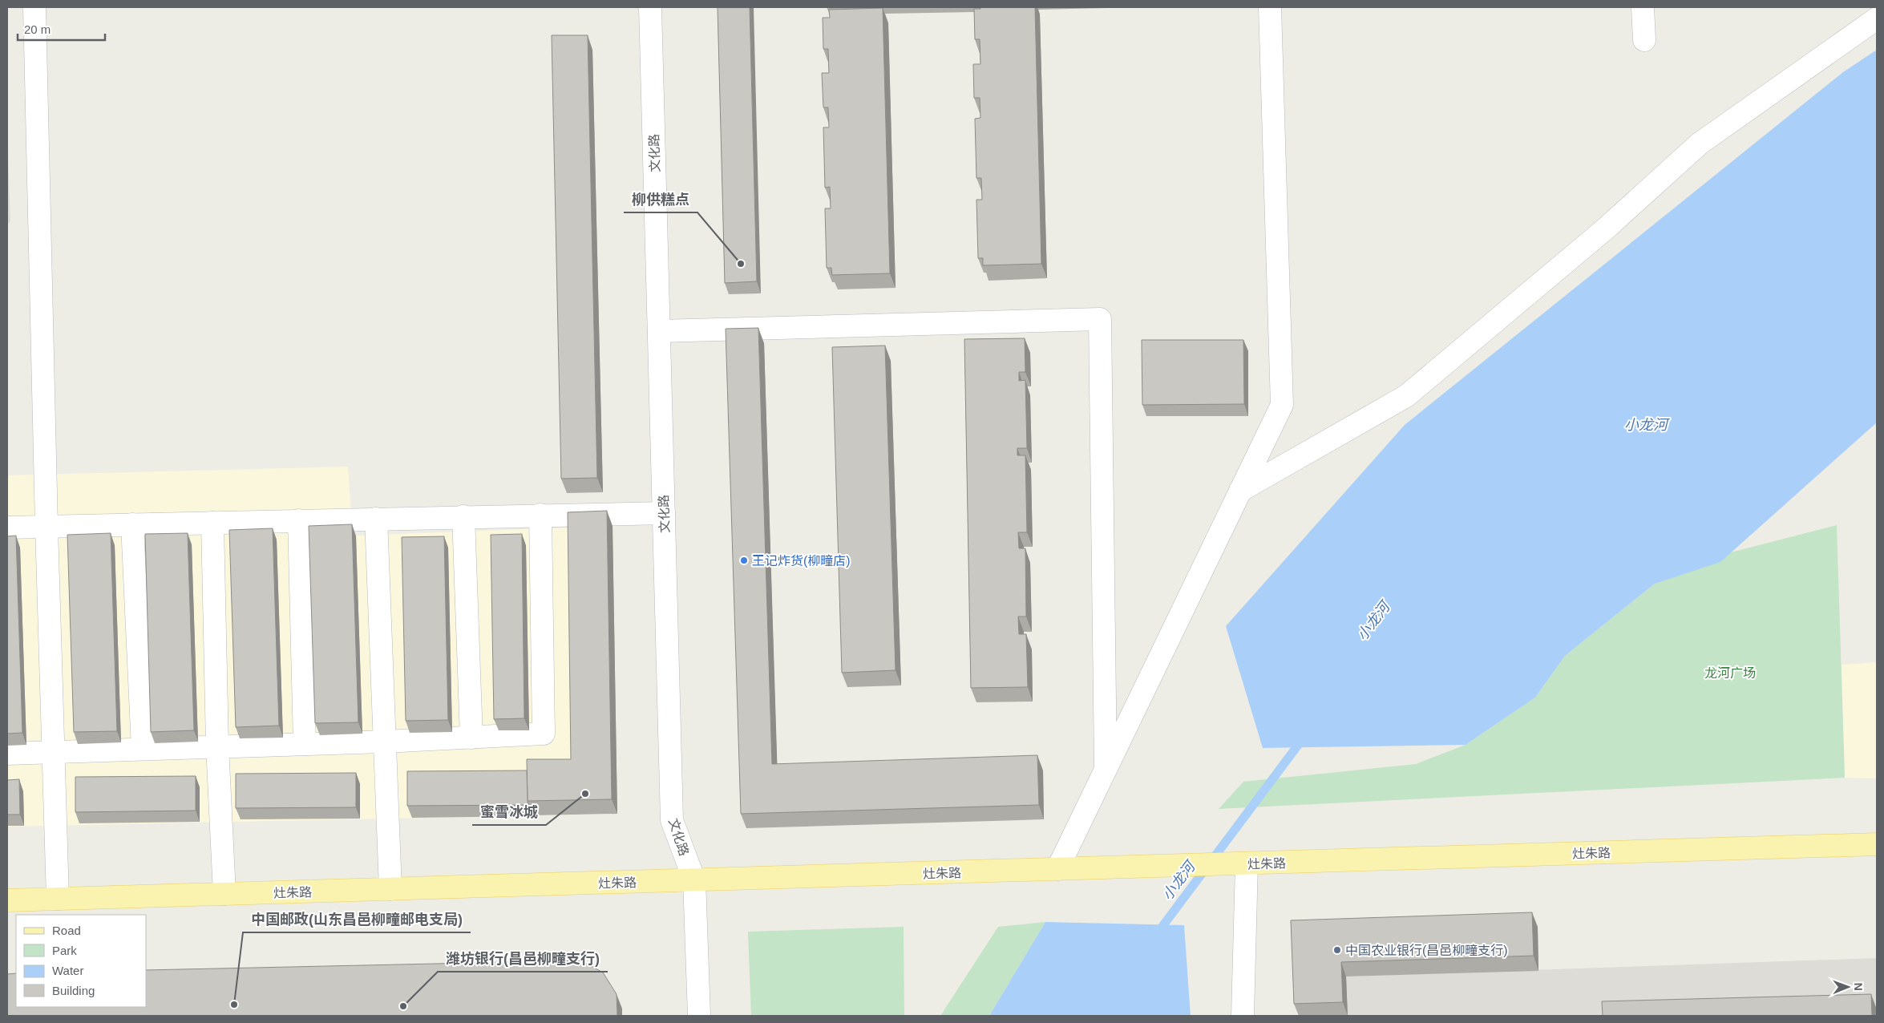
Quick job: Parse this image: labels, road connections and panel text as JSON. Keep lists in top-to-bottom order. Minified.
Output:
{"streets":{"main road":["灶朱路"],"street":["文化路"]},"crossings":[["文化路","灶朱路"]],"water":["小龙河"],"parks":["龙河广场"],"places":["柳供糕点","王记炸货(柳疃店)","蜜雪冰城","中国农业银行(昌邑柳疃支行)","中国邮政(山东昌邑柳疃邮电支局)","潍坊银行(昌邑柳疃支行)"],"legend":["Road","Park","Water","Building"],"scale_bar":"20 m","north":"right"}
